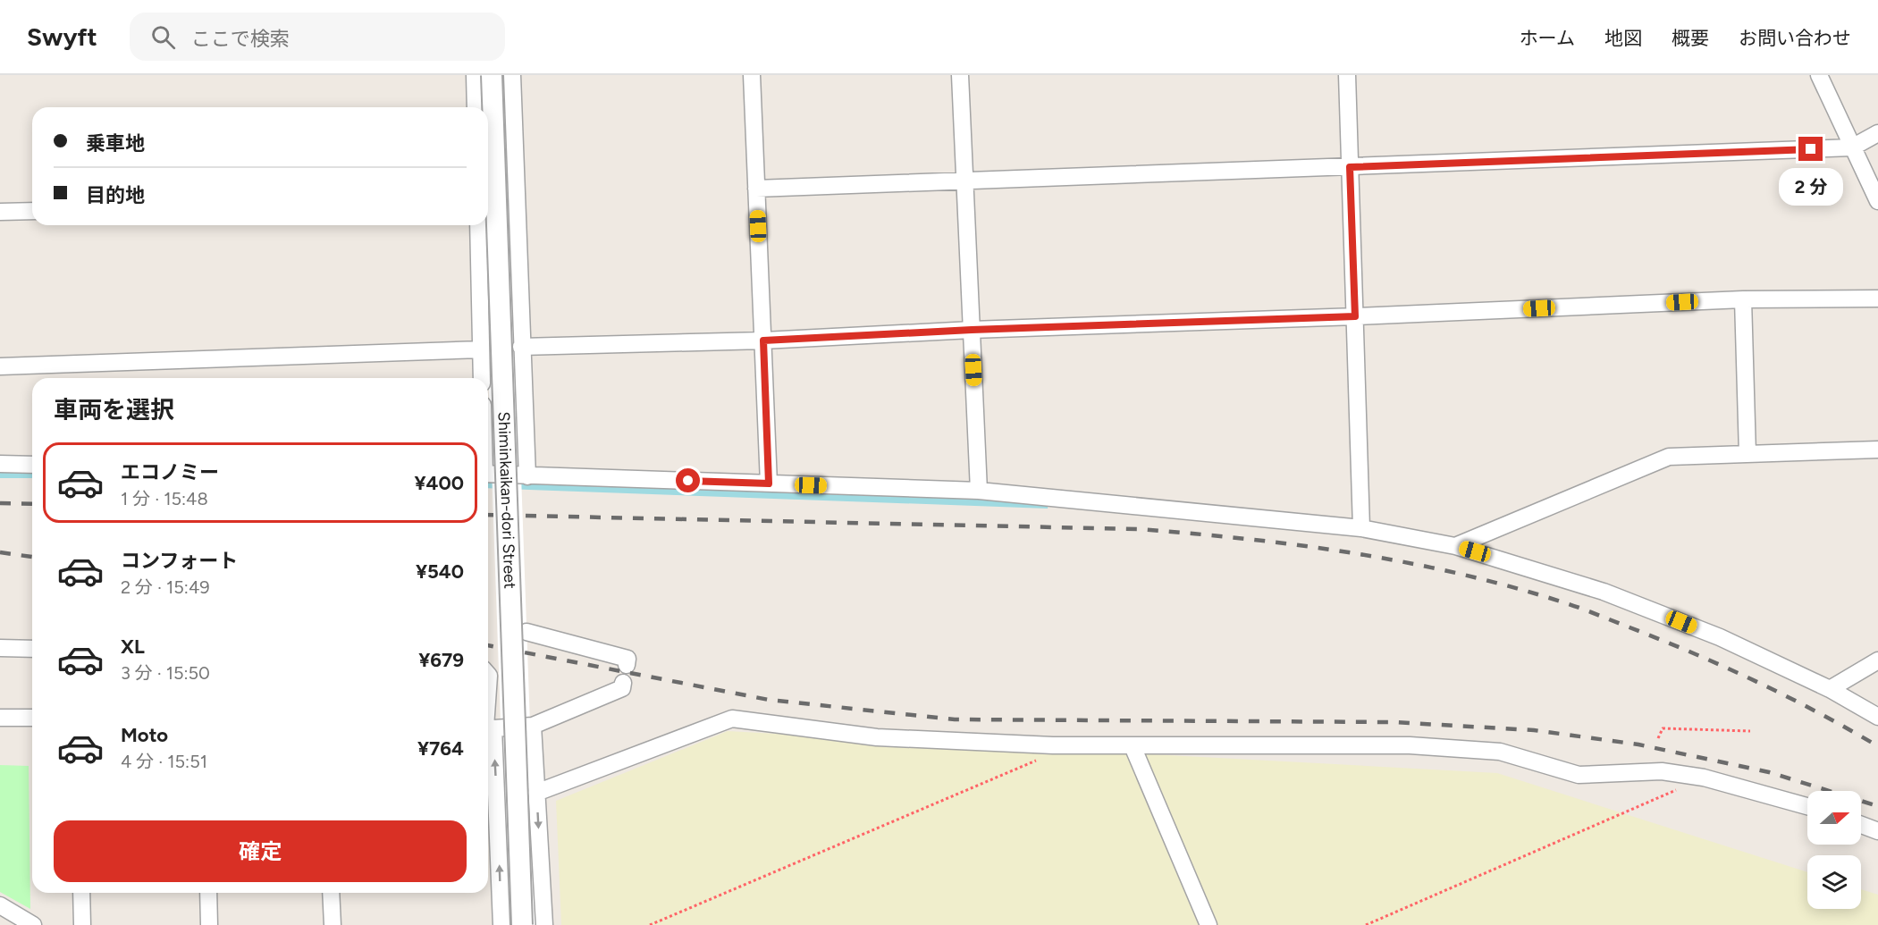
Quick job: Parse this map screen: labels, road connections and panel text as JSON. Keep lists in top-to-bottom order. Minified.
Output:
{"streets":{"street":["Shiminkaikan-dori Street"]},"north":"right","page":{"header":"Swyft","search":"ここで検索","nav":["ホーム","地図","概要","お問い合わせ"],"banner":["乗車地","目的地"],"bubble":"2 分","heading":"車両を選択","list":[{"name":"エコノミー","note":"1 分 · 15:48","value":"¥400"},{"name":"コンフォート","note":"2 分 · 15:49","value":"¥540"},{"name":"XL","note":"3 分 · 15:50","value":"¥679"},{"name":"Moto","note":"4 分 · 15:51","value":"¥764"}],"buttons":"確定"}}
